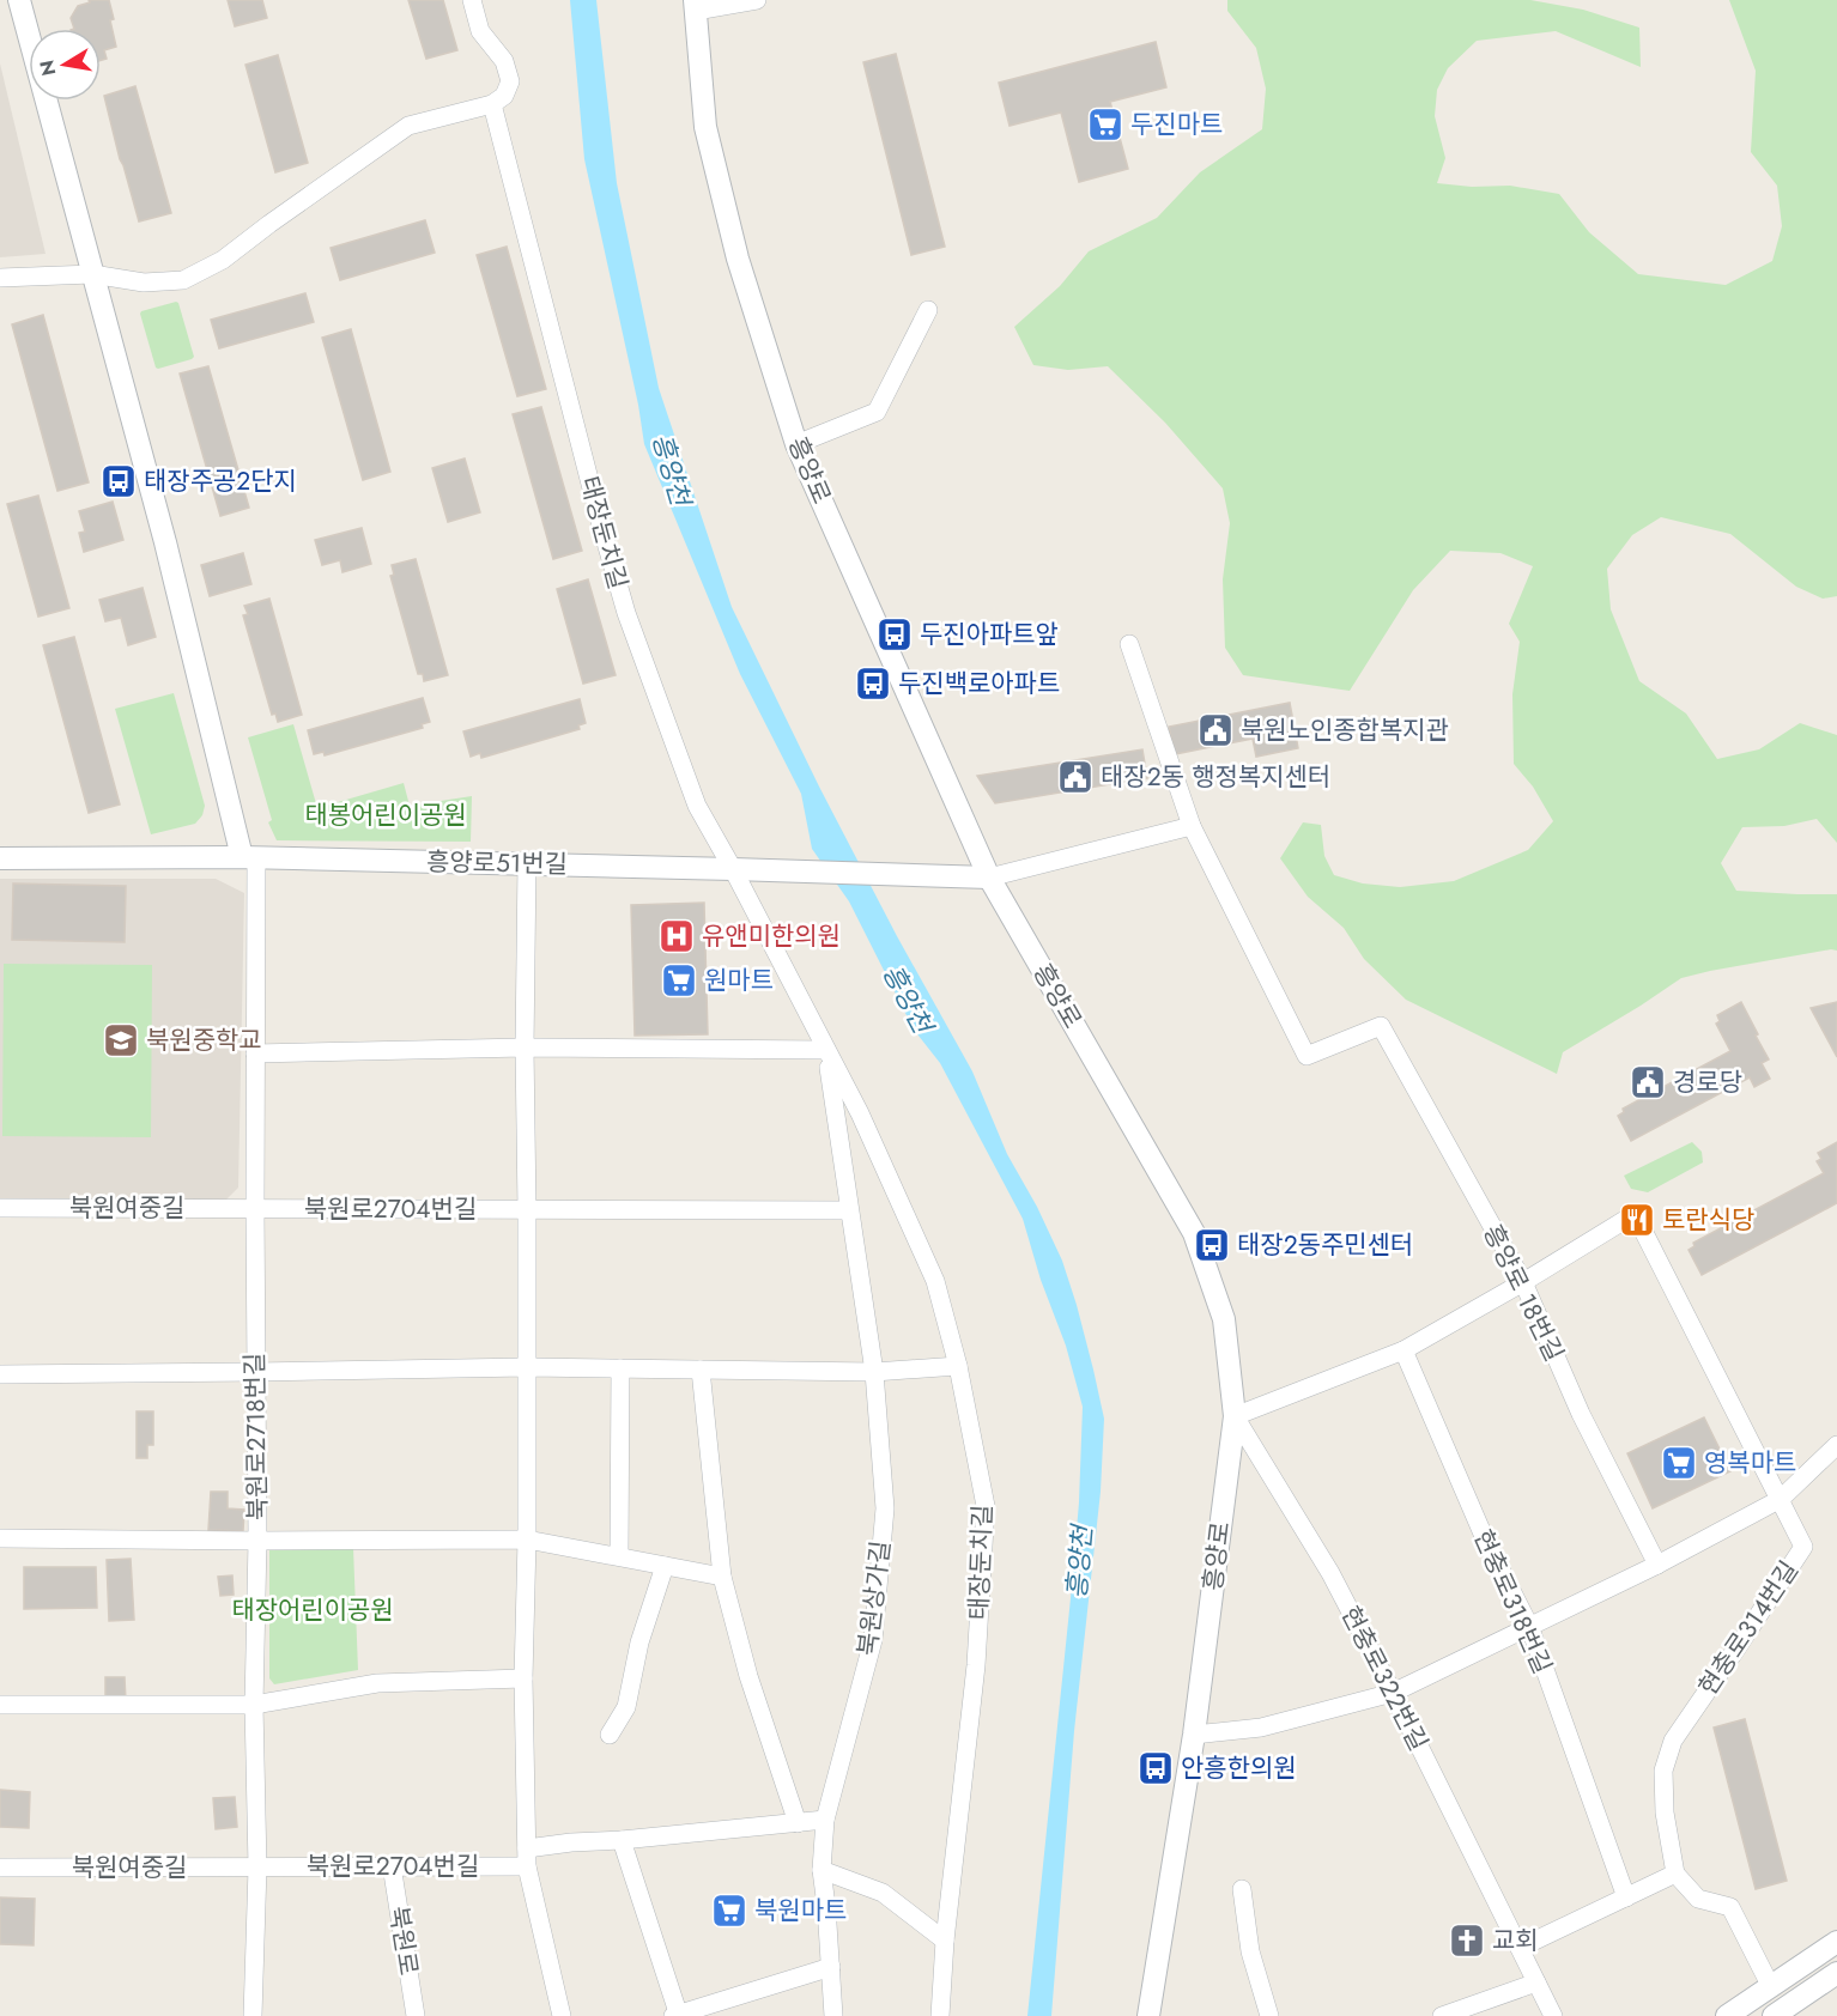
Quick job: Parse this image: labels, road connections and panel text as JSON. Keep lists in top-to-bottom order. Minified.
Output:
{"streets":{"street":["흥양로","태장둔치길","흥양로51번길","북원여중길","북원로2704번길","흥양로 18번길","북원로2718번길","북원상가길","현충로318번길","현충로314번길","현충로322번길","북원로"]},"crossings":[["흥양로","흥양로51번길"],["흥양로","현충로322번길"],["태장둔치길","흥양로51번길"],["태장둔치길","북원상가길"],["흥양로51번길","북원로2718번길"],["북원여중길","북원로2704번길"],["북원여중길","북원로2718번길"],["북원로2704번길","북원로2718번길"],["북원로2704번길","북원로"],["흥양로 18번길","현충로314번길"]],"water":["흥양천"],"parks":["태봉어린이공원","태장어린이공원"],"places":{"supermarket":["두진마트","원마트","영복마트","북원마트"],"bus stop":["태장주공2단지","두진아파트앞","두진백로아파트","태장2동주민센터","안흥한의원"],"public building":["북원노인종합복지관","태장2동 행정복지센터","경로당"],"hospital":["유앤미한의원"],"school or university":["북원중학교"],"restaurant":["토란식당"],"church":["교회"]},"north":"left"}
